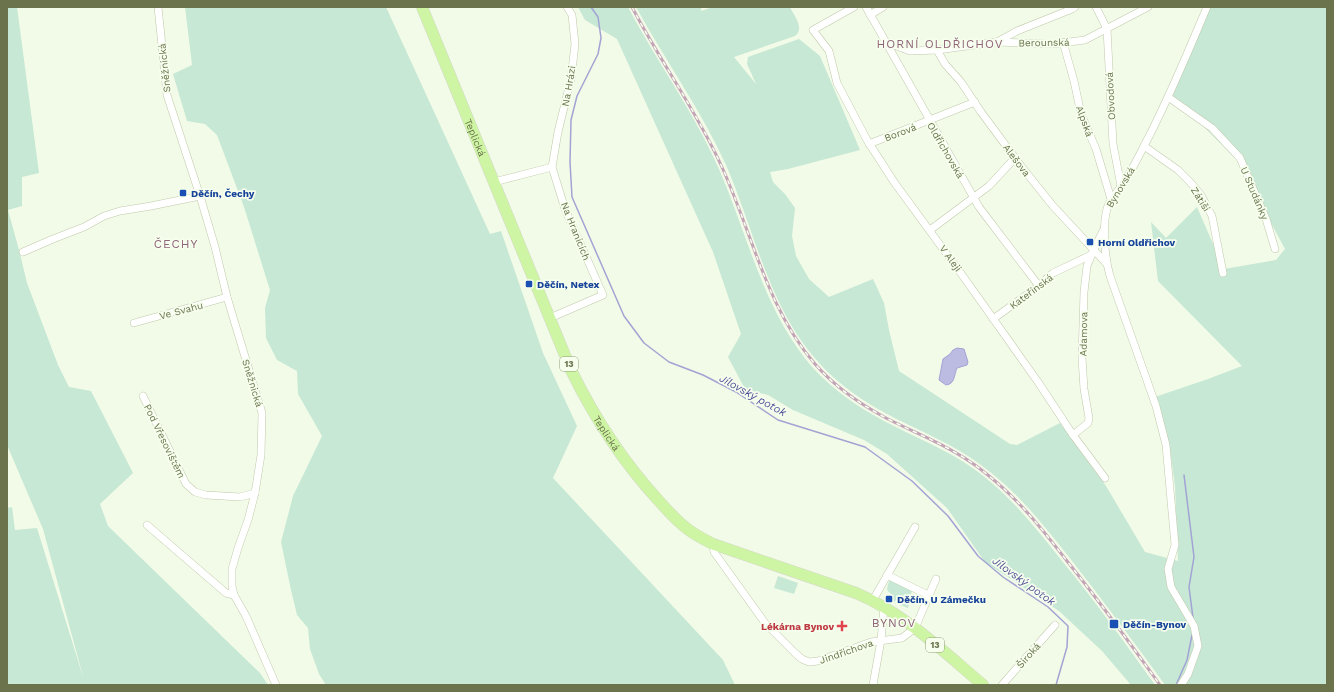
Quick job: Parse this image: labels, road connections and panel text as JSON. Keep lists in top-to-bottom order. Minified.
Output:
{"streets":{"main road":["Teplická","13"],"street":["Berounská","Sněžnická","Na Hrázi","Obvodová","Alpská","Borová","Oldřichovská","Alešova","Bynovská","U Studánky","Zátiší","Na Hranicích","V Aleji","Kateřinská","Ve Svahu","Adamova","Pod Vřesovištěm","Jindřichova","Široká"]},"crossings":[["Berounská","Obvodová"],["Berounská","Alpská"],["Berounská","Oldřichovská"],["Berounská","Alešova"],["Sněžnická","Ve Svahu"],["Sněžnická","Pod Vřesovištěm"],["Na Hrázi","Na Hranicích"],["Obvodová","Bynovská"],["Alpská","Bynovská"],["Borová","Oldřichovská"],["Borová","Alešova"],["Borová","V Aleji"],["Teplická","Na Hranicích"],["Teplická","Jindřichova"],["Oldřichovská","Kateřinská"],["Alešova","Bynovská"],["Alešova","Kateřinská"],["Alešova","Adamova"],["Bynovská","U Studánky"],["Bynovská","Zátiší"],["Bynovská","Adamova"],["V Aleji","Kateřinská"],["V Aleji","Adamova"],["Kateřinská","Adamova"]],"districts":["HORNÍ OLDŘICHOV","ČECHY","BYNOV"],"water":["Jílovský potok"],"places":{"transit":["Děčín, Čechy","Horní Oldřichov","Děčín, Netex","Děčín, U Zámečku","Děčín-Bynov"],"health":["Lékárna Bynov"]}}
